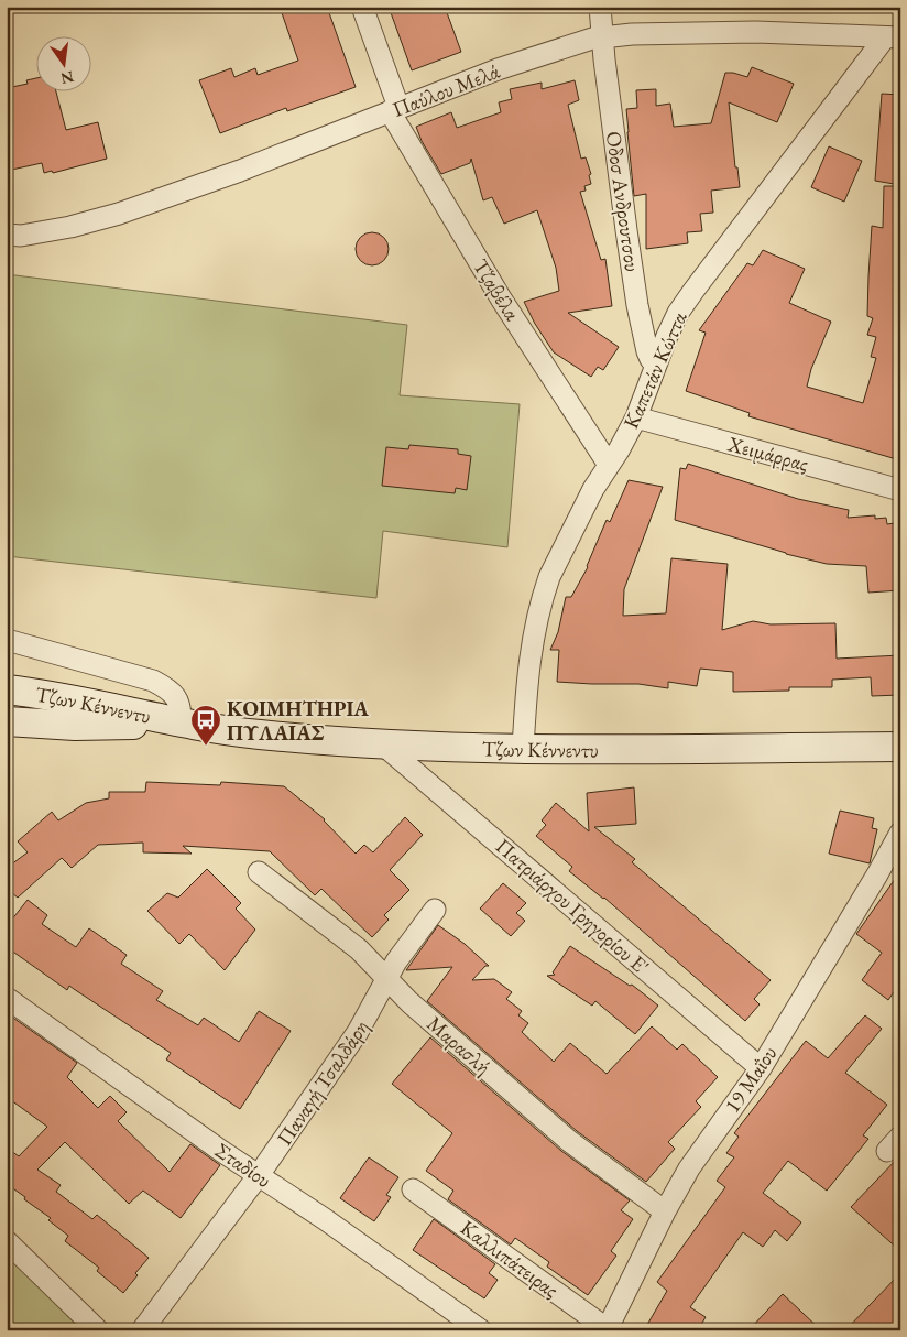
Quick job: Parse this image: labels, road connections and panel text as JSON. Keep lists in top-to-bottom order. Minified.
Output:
{"streets":{"main road":["Τζων Κέννεντυ"],"street":["Παύλου Μελά","Οδοσ Ανδρουτσου","Τζαβέλα","Καπετάν Κώττα","Χειμάρρας","Πατριάρχου Γρηγορίου Ε'","Μαρασλή","19 Μαΐου","Παναγή Τσαλδάρη","Σταδίου","Καλλιπάτειρας"]},"crossings":[["Παύλου Μελά","Οδοσ Ανδρουτσου"],["Παύλου Μελά","Τζαβέλα"],["Παύλου Μελά","Καπετάν Κώττα"],["Οδοσ Ανδρουτσου","Καπετάν Κώττα"],["Τζαβέλα","Καπετάν Κώττα"],["Καπετάν Κώττα","Χειμάρρας"],["Καπετάν Κώττα","Τζων Κέννεντυ"],["Τζων Κέννεντυ","Πατριάρχου Γρηγορίου Ε'"],["Πατριάρχου Γρηγορίου Ε'","19 Μαΐου"],["Μαρασλή","19 Μαΐου"],["Μαρασλή","Παναγή Τσαλδάρη"],["19 Μαΐου","Καλλιπάτειρας"],["Παναγή Τσαλδάρη","Σταδίου"]],"places":{"bus stop":["ΚΟΙΜΗΤΗΡΙΑ ΠΥΛΑΙΑΣ"]},"north":"bottom"}
